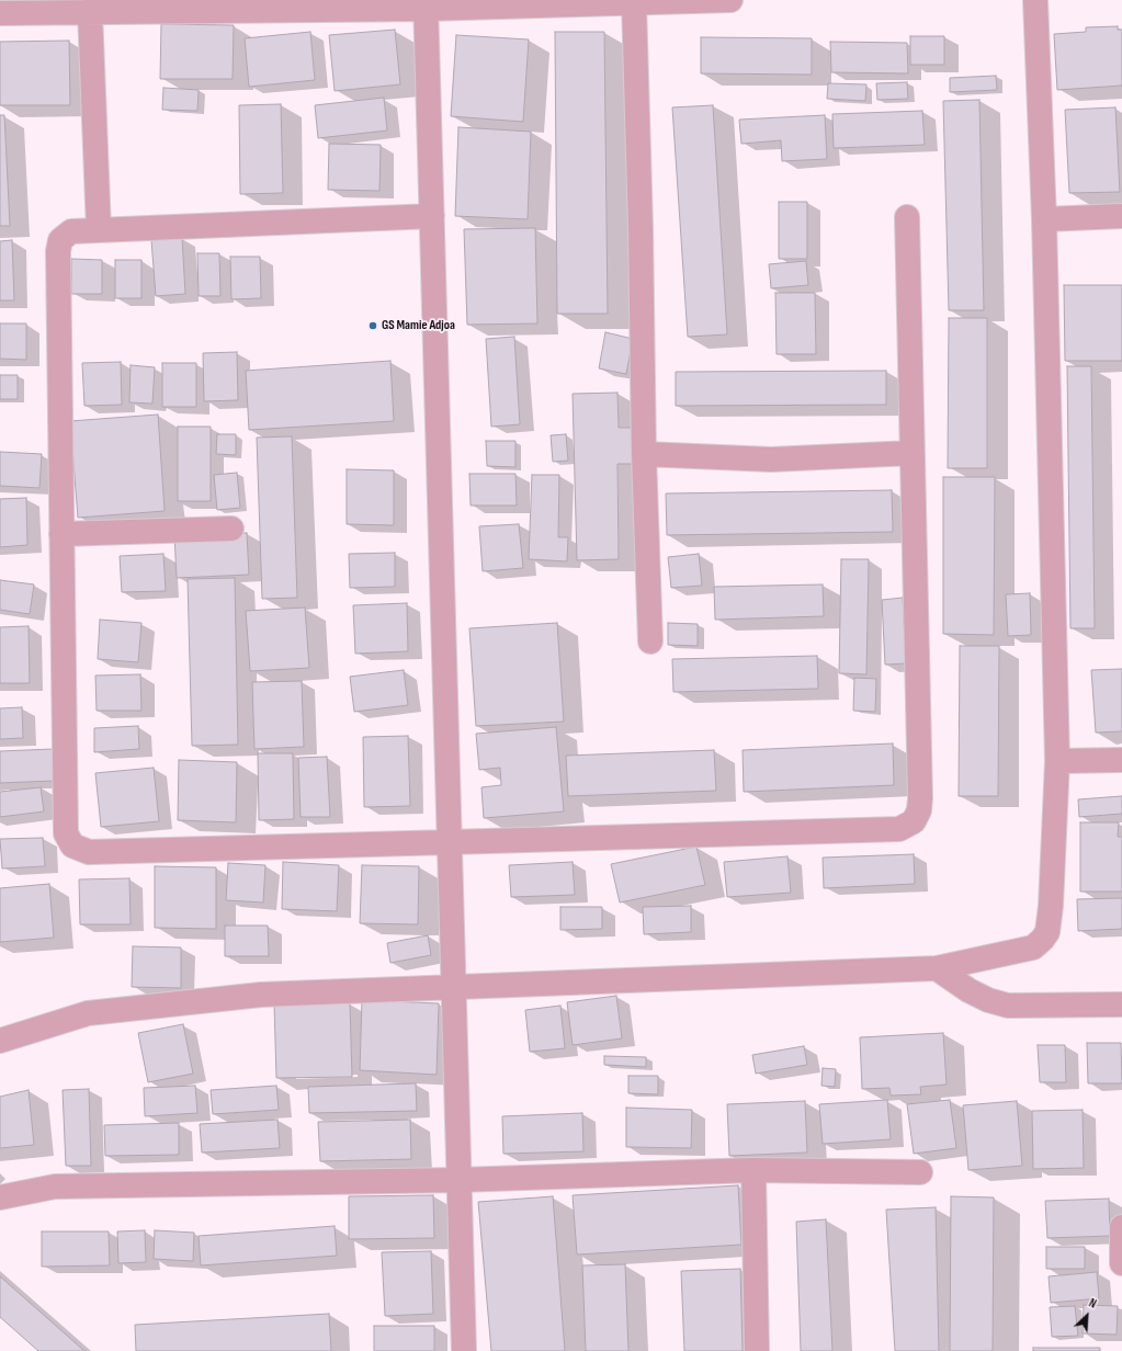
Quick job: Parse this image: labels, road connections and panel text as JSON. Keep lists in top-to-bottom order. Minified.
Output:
{"places":["GS Mamie Adjoa"],"north":"top right"}
